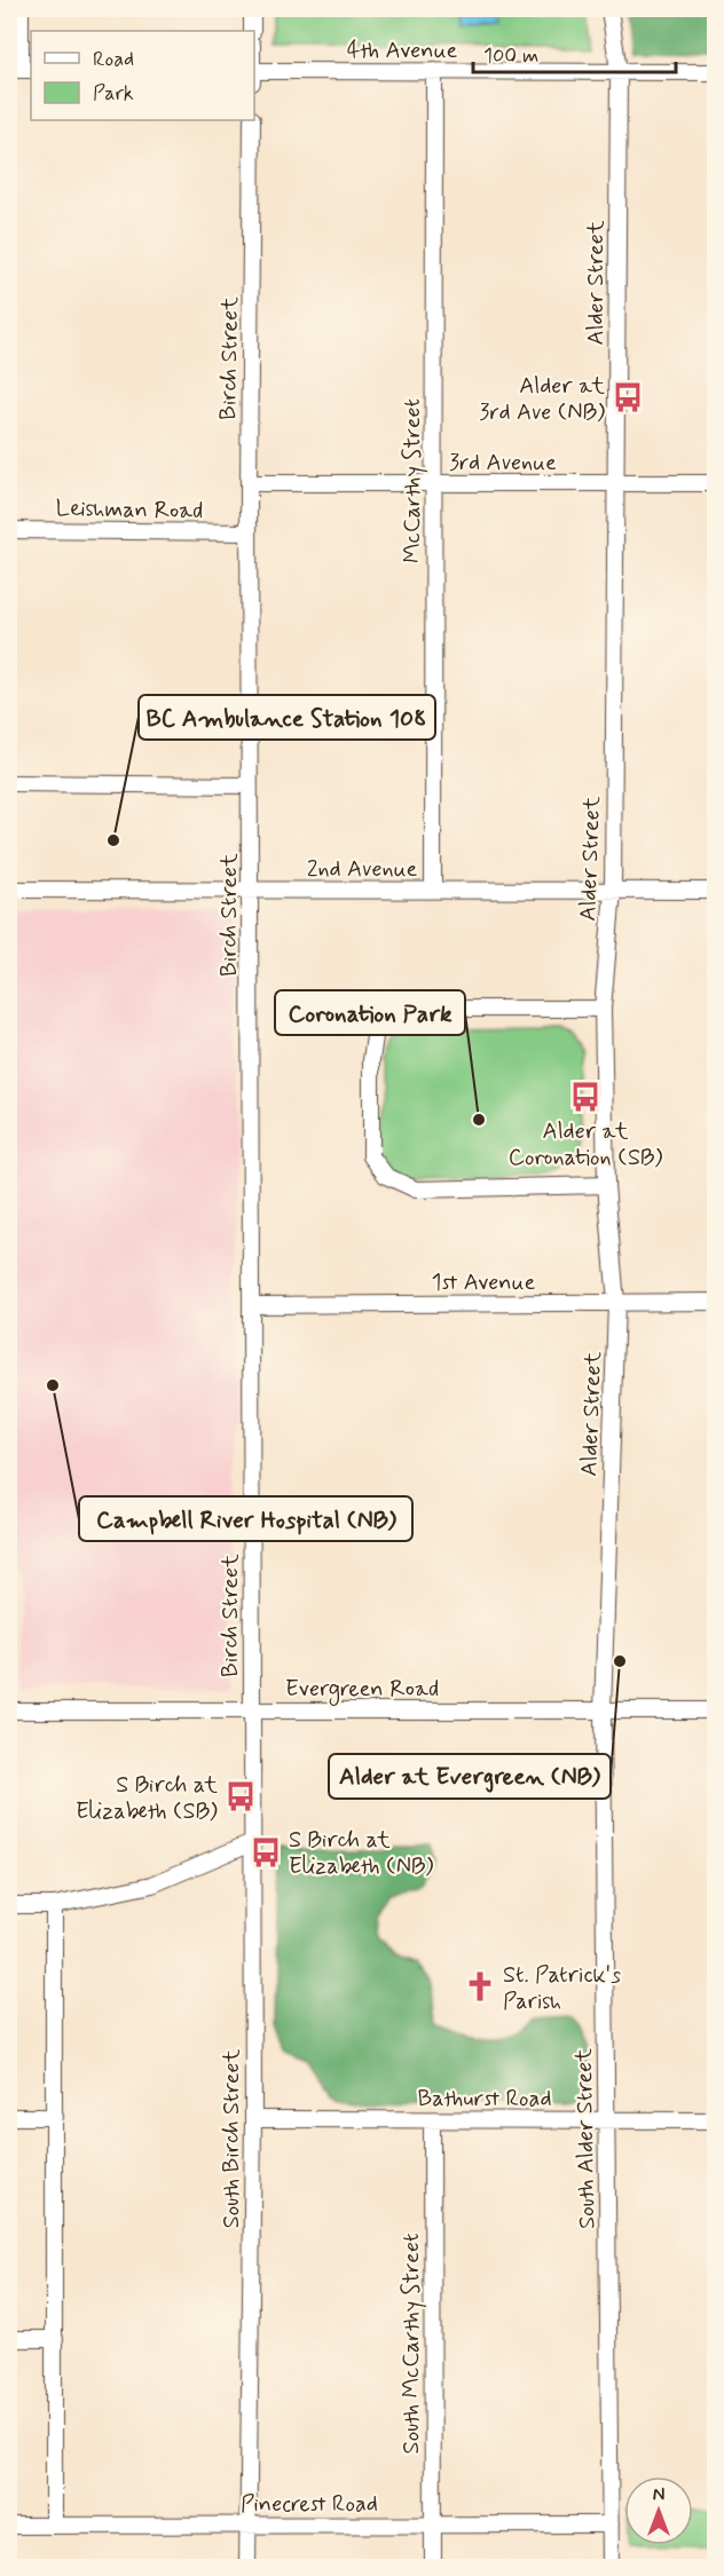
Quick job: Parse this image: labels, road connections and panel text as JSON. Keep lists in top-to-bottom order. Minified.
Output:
{"streets":{"street":["4th Avenue","Alder Street","Birch Street","3rd Avenue","McCarthy Street","Leishman Road","2nd Avenue","1st Avenue","Evergreen Road","Bathurst Road","South Birch Street","South Alder Street","South McCarthy Street","Pinecrest Road"]},"crossings":[["4th Avenue","Alder Street"],["4th Avenue","McCarthy Street"],["Alder Street","3rd Avenue"],["Alder Street","2nd Avenue"],["Alder Street","1st Avenue"],["Alder Street","Evergreen Road"],["Alder Street","South Alder Street"],["Birch Street","3rd Avenue"],["Birch Street","Leishman Road"],["Birch Street","2nd Avenue"],["Birch Street","1st Avenue"],["Birch Street","Evergreen Road"],["Birch Street","South Birch Street"],["3rd Avenue","McCarthy Street"],["McCarthy Street","2nd Avenue"],["Evergreen Road","South Birch Street"],["Evergreen Road","South Alder Street"],["Bathurst Road","South Birch Street"],["Bathurst Road","South Alder Street"],["Bathurst Road","South McCarthy Street"],["South Birch Street","Pinecrest Road"],["South Alder Street","Pinecrest Road"],["South McCarthy Street","Pinecrest Road"]],"places":{"bus stop":["Alder at 3rd Ave (NB)","Alder at Coronation (SB)","S Birch at Elizabeth (SB)","S Birch at Elizabeth (NB)"],"other":["BC Ambulance Station 108","Coronation Park","Campbell River Hospital (NB)","Alder at Evergreen (NB)"],"church":["St. Patrick's Parish"]},"legend":["Road","Park"],"scale_bar":"100 m","north":"top"}
